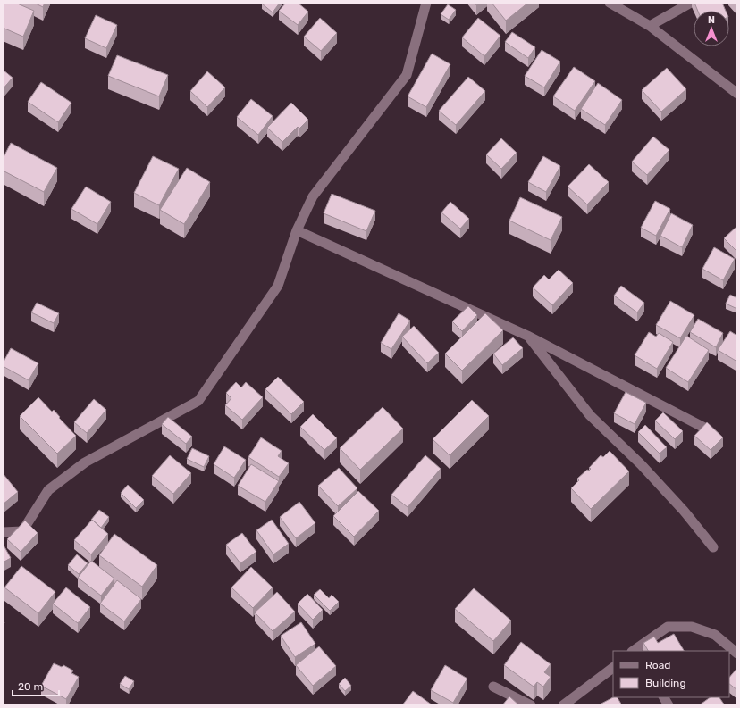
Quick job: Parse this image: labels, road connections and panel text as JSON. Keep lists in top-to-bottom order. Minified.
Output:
{"legend":["Road","Building"],"scale_bar":"20 m","north":"top"}
